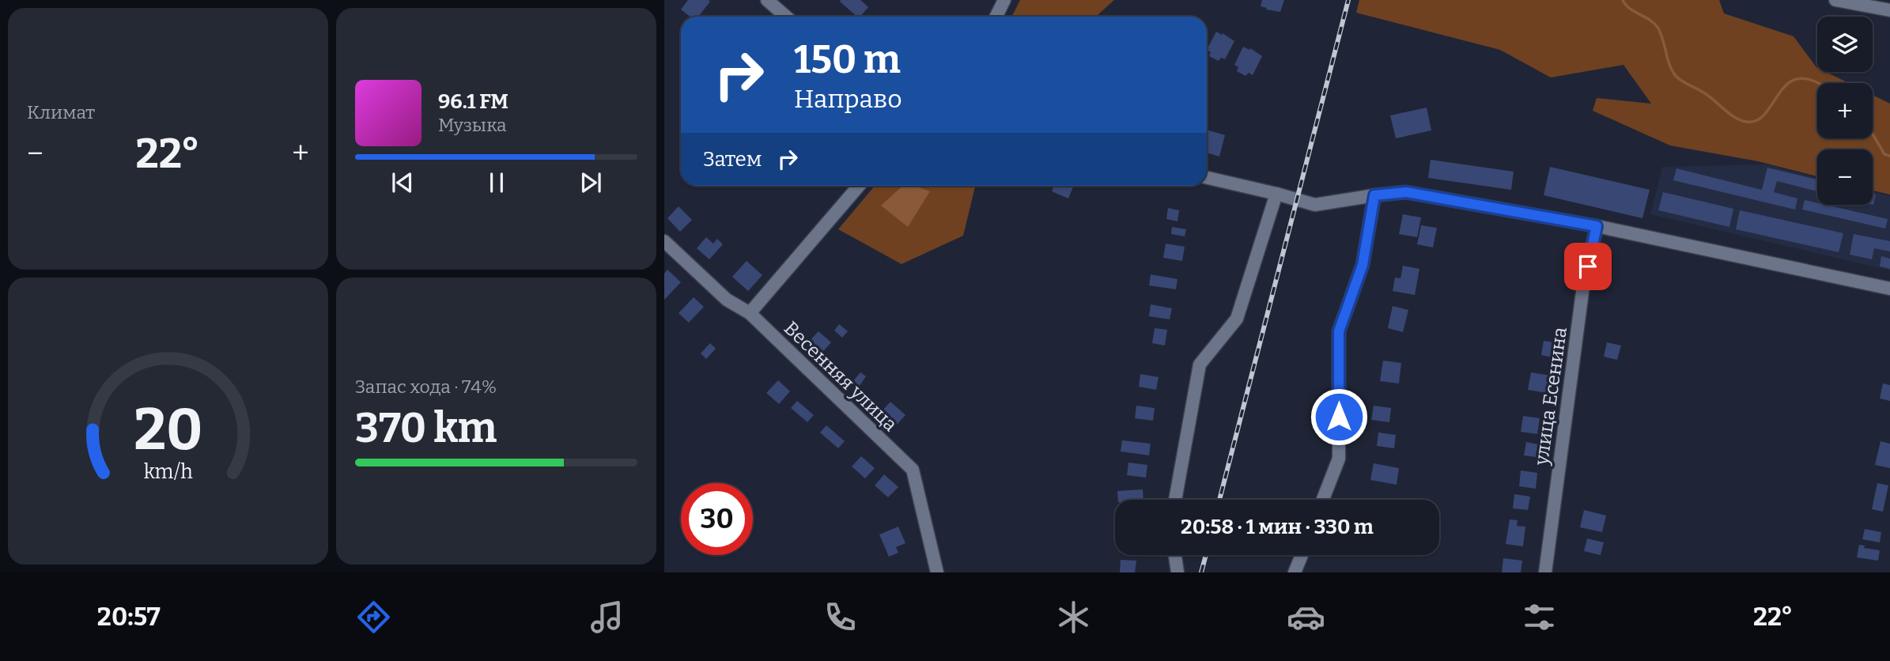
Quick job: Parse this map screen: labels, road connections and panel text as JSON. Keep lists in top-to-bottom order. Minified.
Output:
{"streets":{"street":["Весенняя улица","улица Есенина"]},"page":{"tile":["Климат",["Запас хода · 74%","370 km"]],"map_buttons":["+","−"],"turn":["150 m","Направо"],"song":["96.1 FM","Музыка"],"heat":["−","22°","+"],"then":"Затем","limit":"30","trip":"20:58 · 1 мин · 330 m","tabs":["20:57","22°"],"gauge":["20","km/h"]}}
